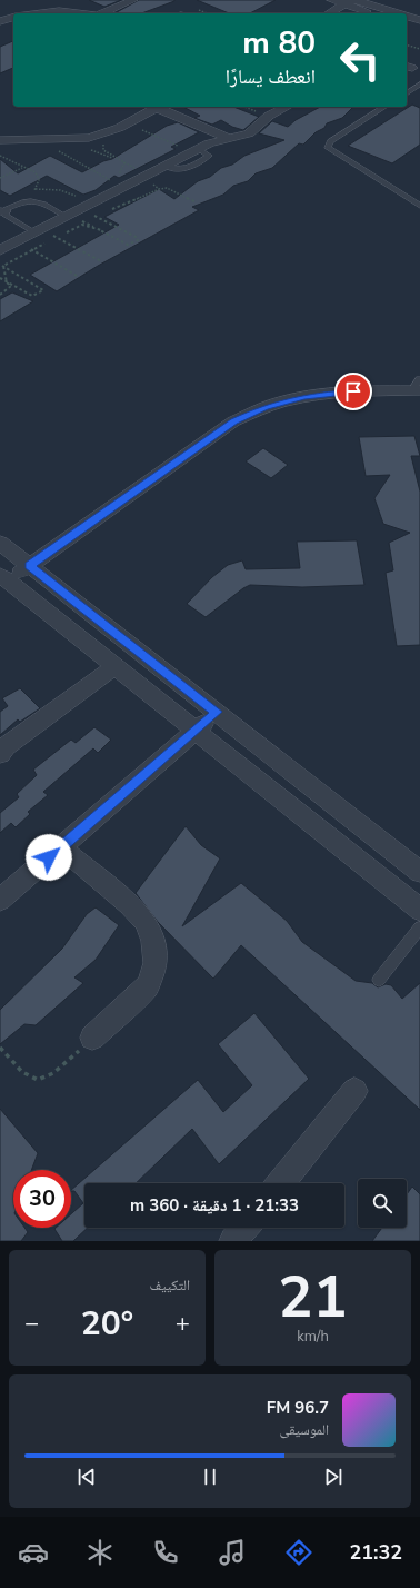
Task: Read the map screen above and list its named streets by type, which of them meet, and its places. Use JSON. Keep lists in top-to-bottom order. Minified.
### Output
{"page":{"turn":["80 m","انعطف يسارًا"],"limit":"30","trip":"21:33 · 1 دقيقة · 360 m","tile":[["21","km/h"],"التكييف"],"heat":["−","20°","+"],"song":["96.7 FM","الموسيقى"],"tabs":"21:32"}}
